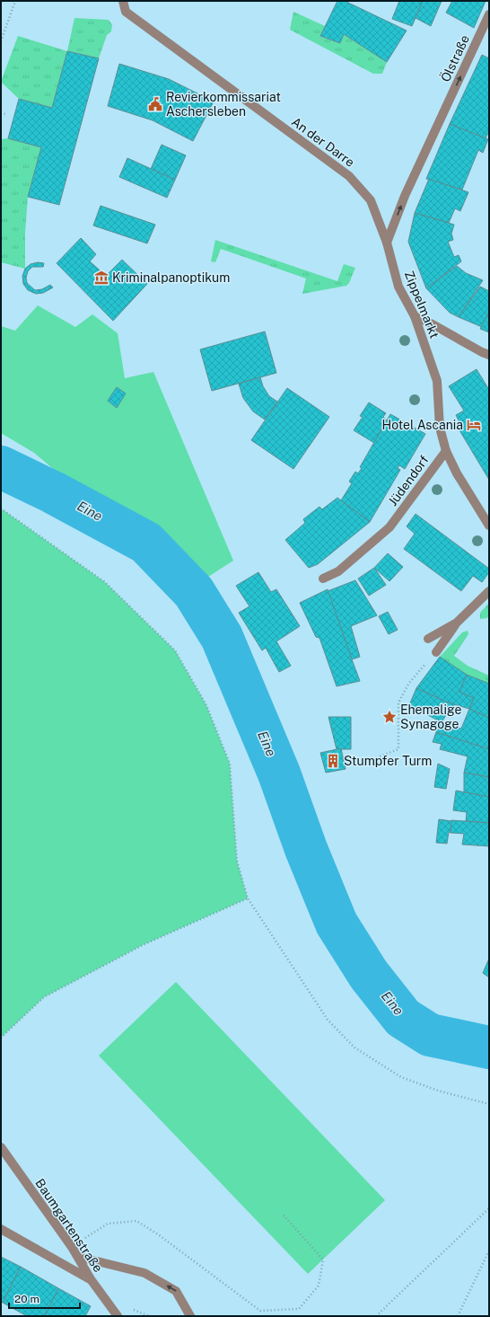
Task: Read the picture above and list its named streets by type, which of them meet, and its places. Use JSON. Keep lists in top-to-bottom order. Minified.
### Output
{"streets":{"street":["Ölstraße","An der Darre","Zippelmarkt","Jüdendorf","Baumgartenstraße"]},"crossings":[["Ölstraße","An der Darre"],["Ölstraße","Zippelmarkt"],["An der Darre","Zippelmarkt"],["Zippelmarkt","Jüdendorf"]],"one_way":["Ölstraße"],"water":["Eine"],"places":{"public building":["Revierkommissariat Aschersleben"],"museum":["Kriminalpanoptikum"],"hotel":["Hotel Ascania"],"place":["Ehemalige Synagoge"],"building":["Stumpfer Turm"]},"scale_bar":"20 m"}
